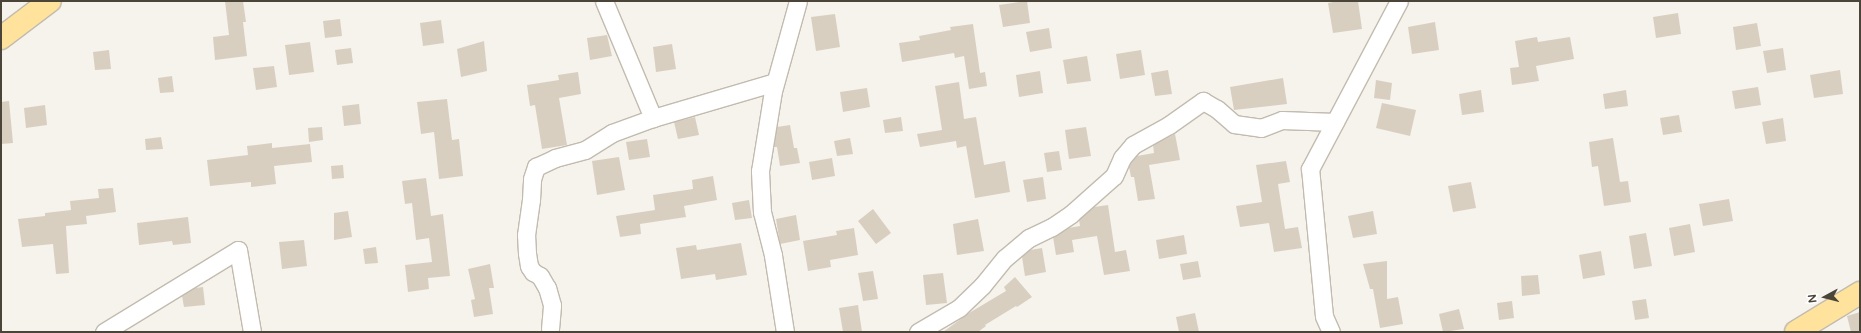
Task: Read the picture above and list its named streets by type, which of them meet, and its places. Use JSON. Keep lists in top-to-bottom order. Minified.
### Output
{"north":"left"}
